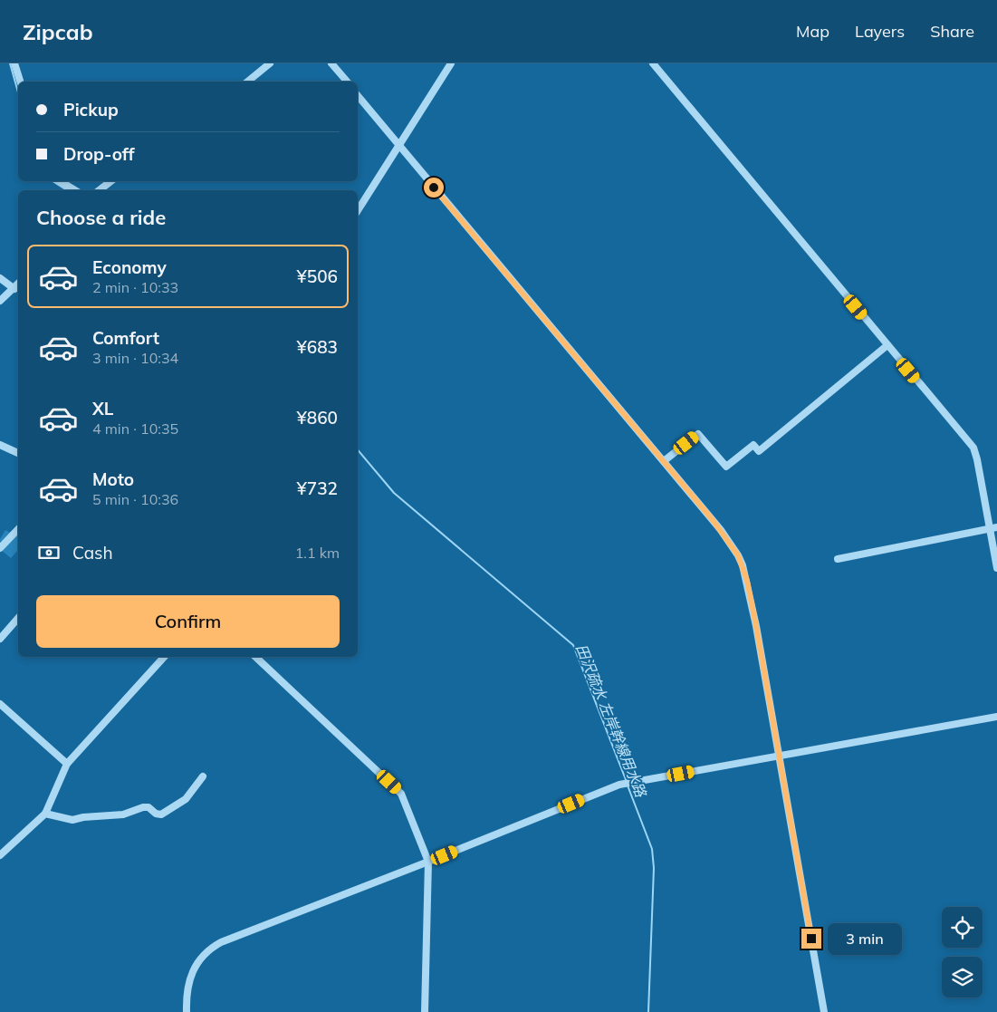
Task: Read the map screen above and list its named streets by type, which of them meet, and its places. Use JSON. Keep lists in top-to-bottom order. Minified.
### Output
{"water":["田沢疏水 左岸幹線用水路"],"page":{"header":"Zipcab","nav":["Map","Layers","Share"],"banner":["Pickup","Drop-off"],"heading":"Choose a ride","list":[{"name":"Economy","note":"2 min · 10:33","value":"¥506"},{"name":"Comfort","note":"3 min · 10:34","value":"¥683"},{"name":"XL","note":"4 min · 10:35","value":"¥860"},{"name":"Moto","note":"5 min · 10:36","value":"¥732"}],"pay":["Cash","1.1 km"],"buttons":"Confirm","bubble":"3 min"}}
